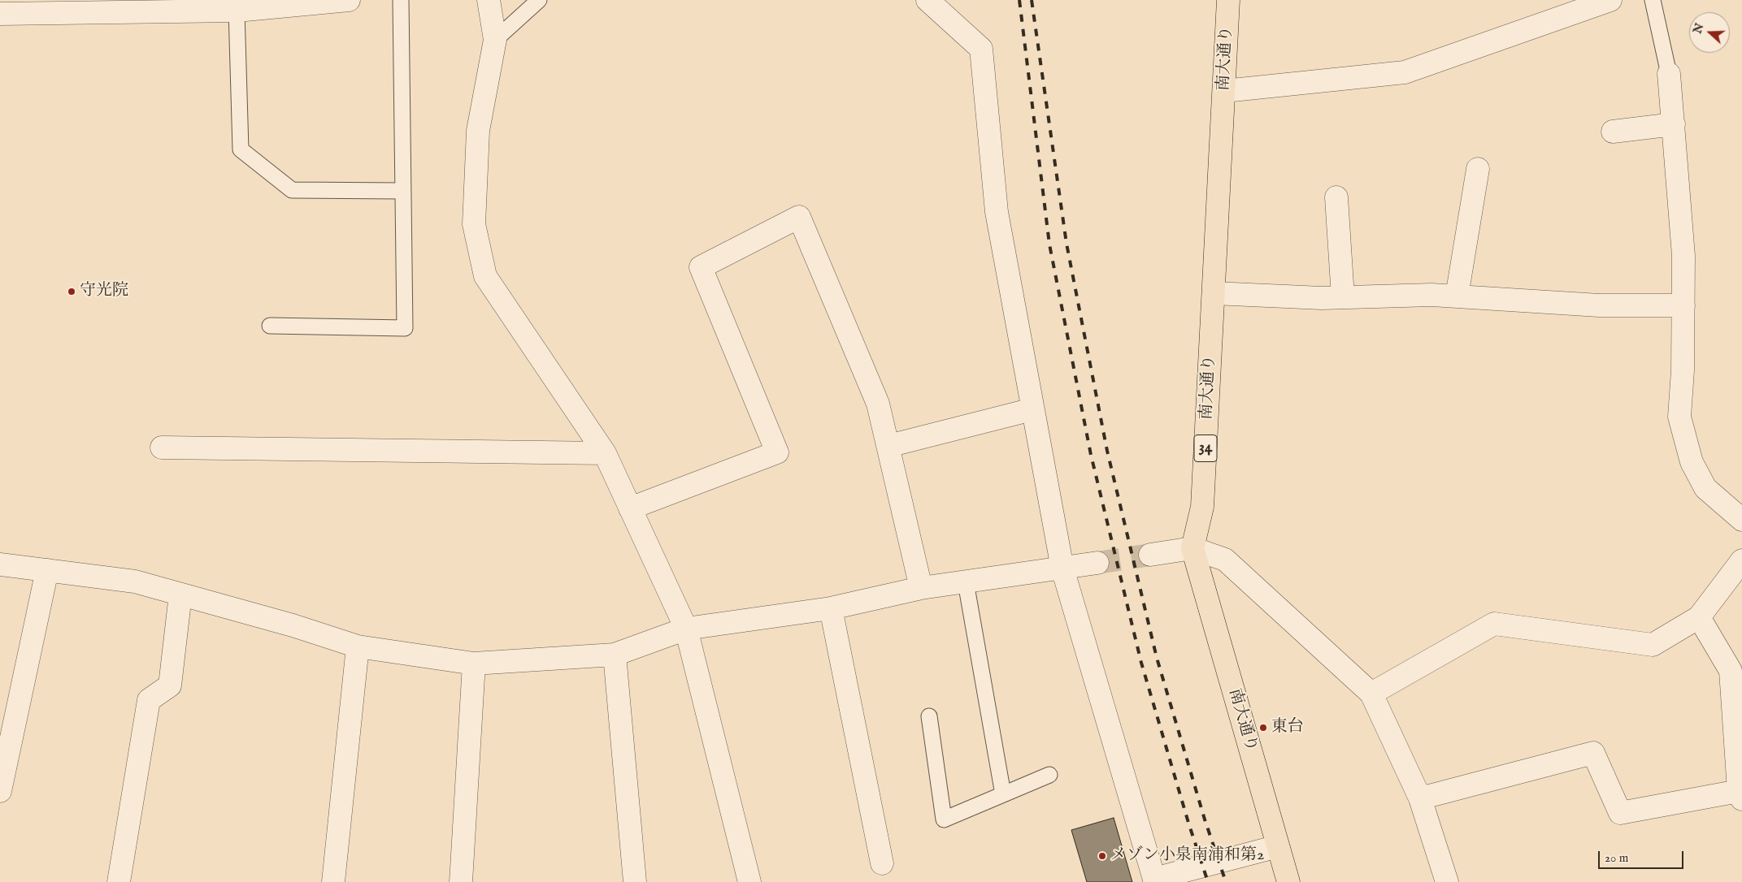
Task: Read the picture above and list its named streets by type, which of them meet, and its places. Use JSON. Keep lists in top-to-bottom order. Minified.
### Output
{"streets":{"main road":["南大通り","34"]},"places":["守光院","東台","メゾン小泉南浦和第2"],"scale_bar":"20 m","north":"left"}
